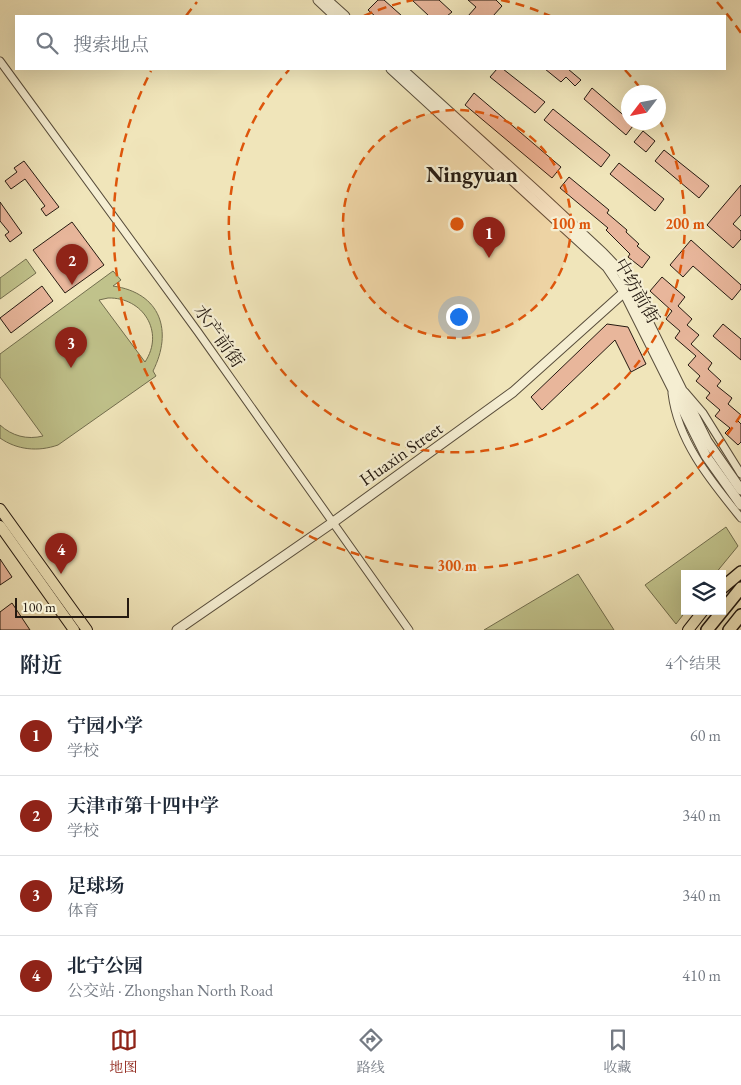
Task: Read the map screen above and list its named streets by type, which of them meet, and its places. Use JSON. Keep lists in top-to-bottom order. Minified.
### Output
{"streets":{"street":["中纺前街","水产前街","Huaxin Street"]},"crossings":[["中纺前街","Huaxin Street"],["水产前街","Huaxin Street"]],"districts":["Ningyuan"],"scale_bar":"100 m","north":"bottom left","page":{"search":"搜索地点","pins":["1","2","3","4"],"scale":"100 m","heading":["附近","4个结果"],"list":[{"mark":"1","name":"宁园小学","note":"学校","value":"60 m"},{"mark":"2","name":"天津市第十四中学","note":"学校","value":"340 m"},{"mark":"3","name":"足球场","note":"体育","value":"340 m"},{"mark":"4","name":"北宁公园","note":"公交站 · Zhongshan North Road","value":"410 m"}],"nav":["地图","路线","收藏"]},"rings":["100 m","200 m","300 m"]}
